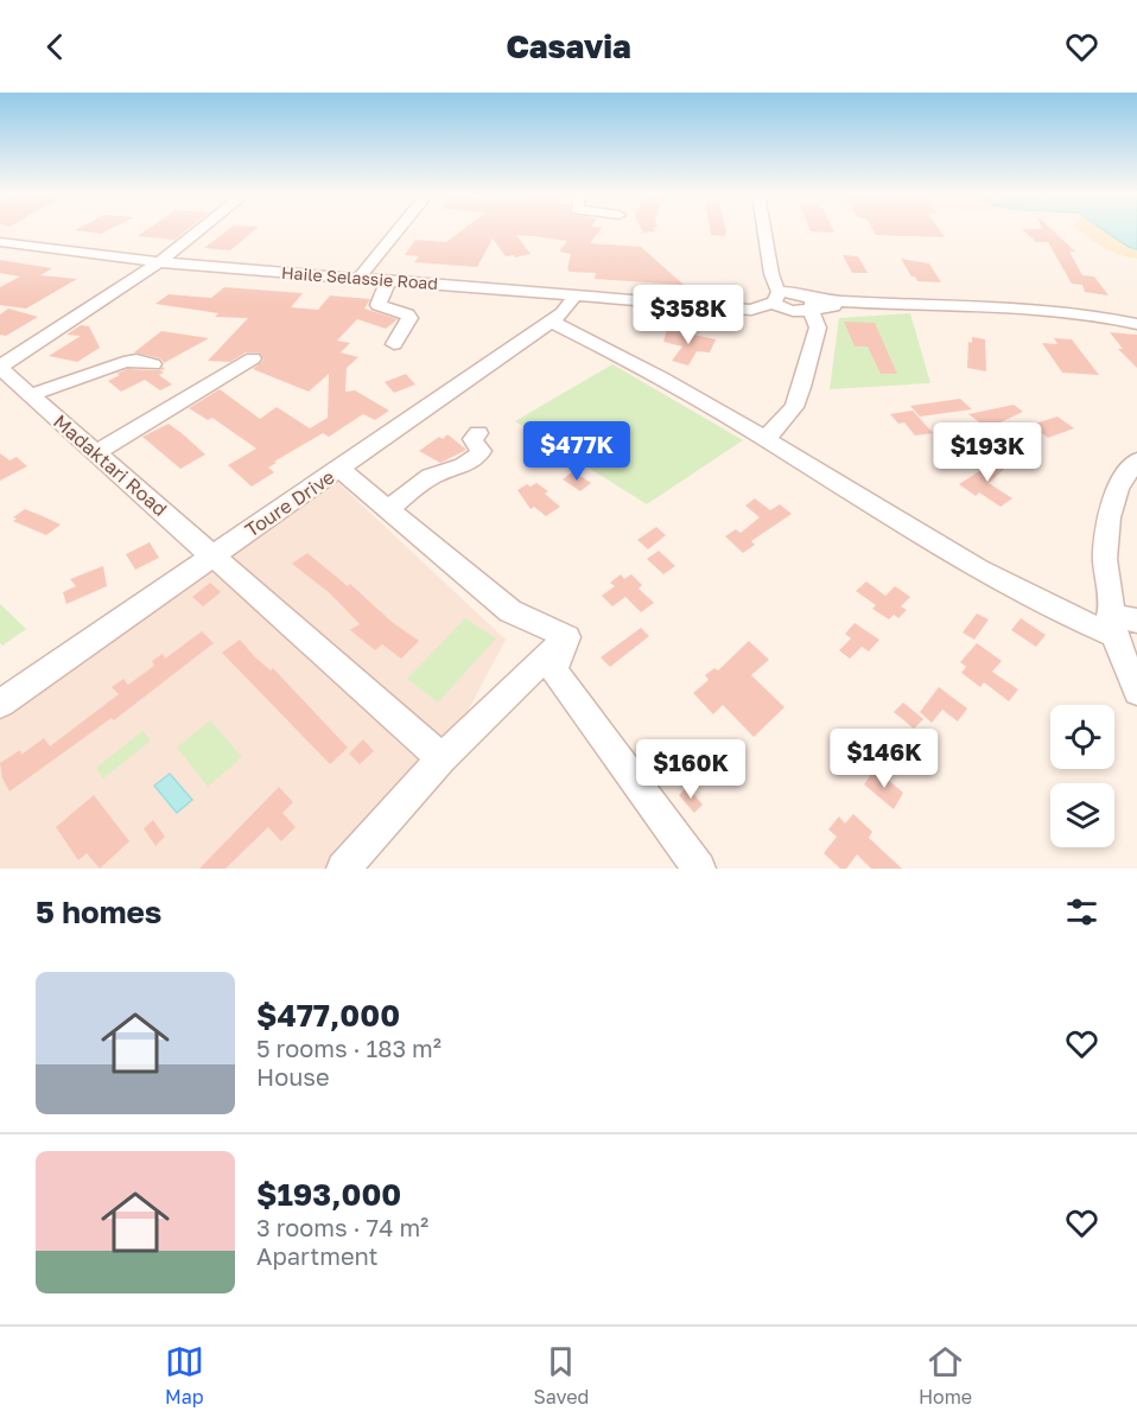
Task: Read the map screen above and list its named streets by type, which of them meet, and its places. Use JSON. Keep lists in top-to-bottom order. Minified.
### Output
{"streets":{"street":["Haile Selassie Road","Madaktari Road","Toure Drive"]},"crossings":[["Haile Selassie Road","Toure Drive"],["Madaktari Road","Toure Drive"]],"page":{"header":"Casavia","price":["$358K","$477K","$193K","$146K","$160K"],"heading":"5 homes","list":[{"name":"$477,000","note":"5 rooms · 183 m² · House"},{"name":"$193,000","note":"3 rooms · 74 m² · Apartment"}],"tabs":["Map","Saved","Home"]}}
